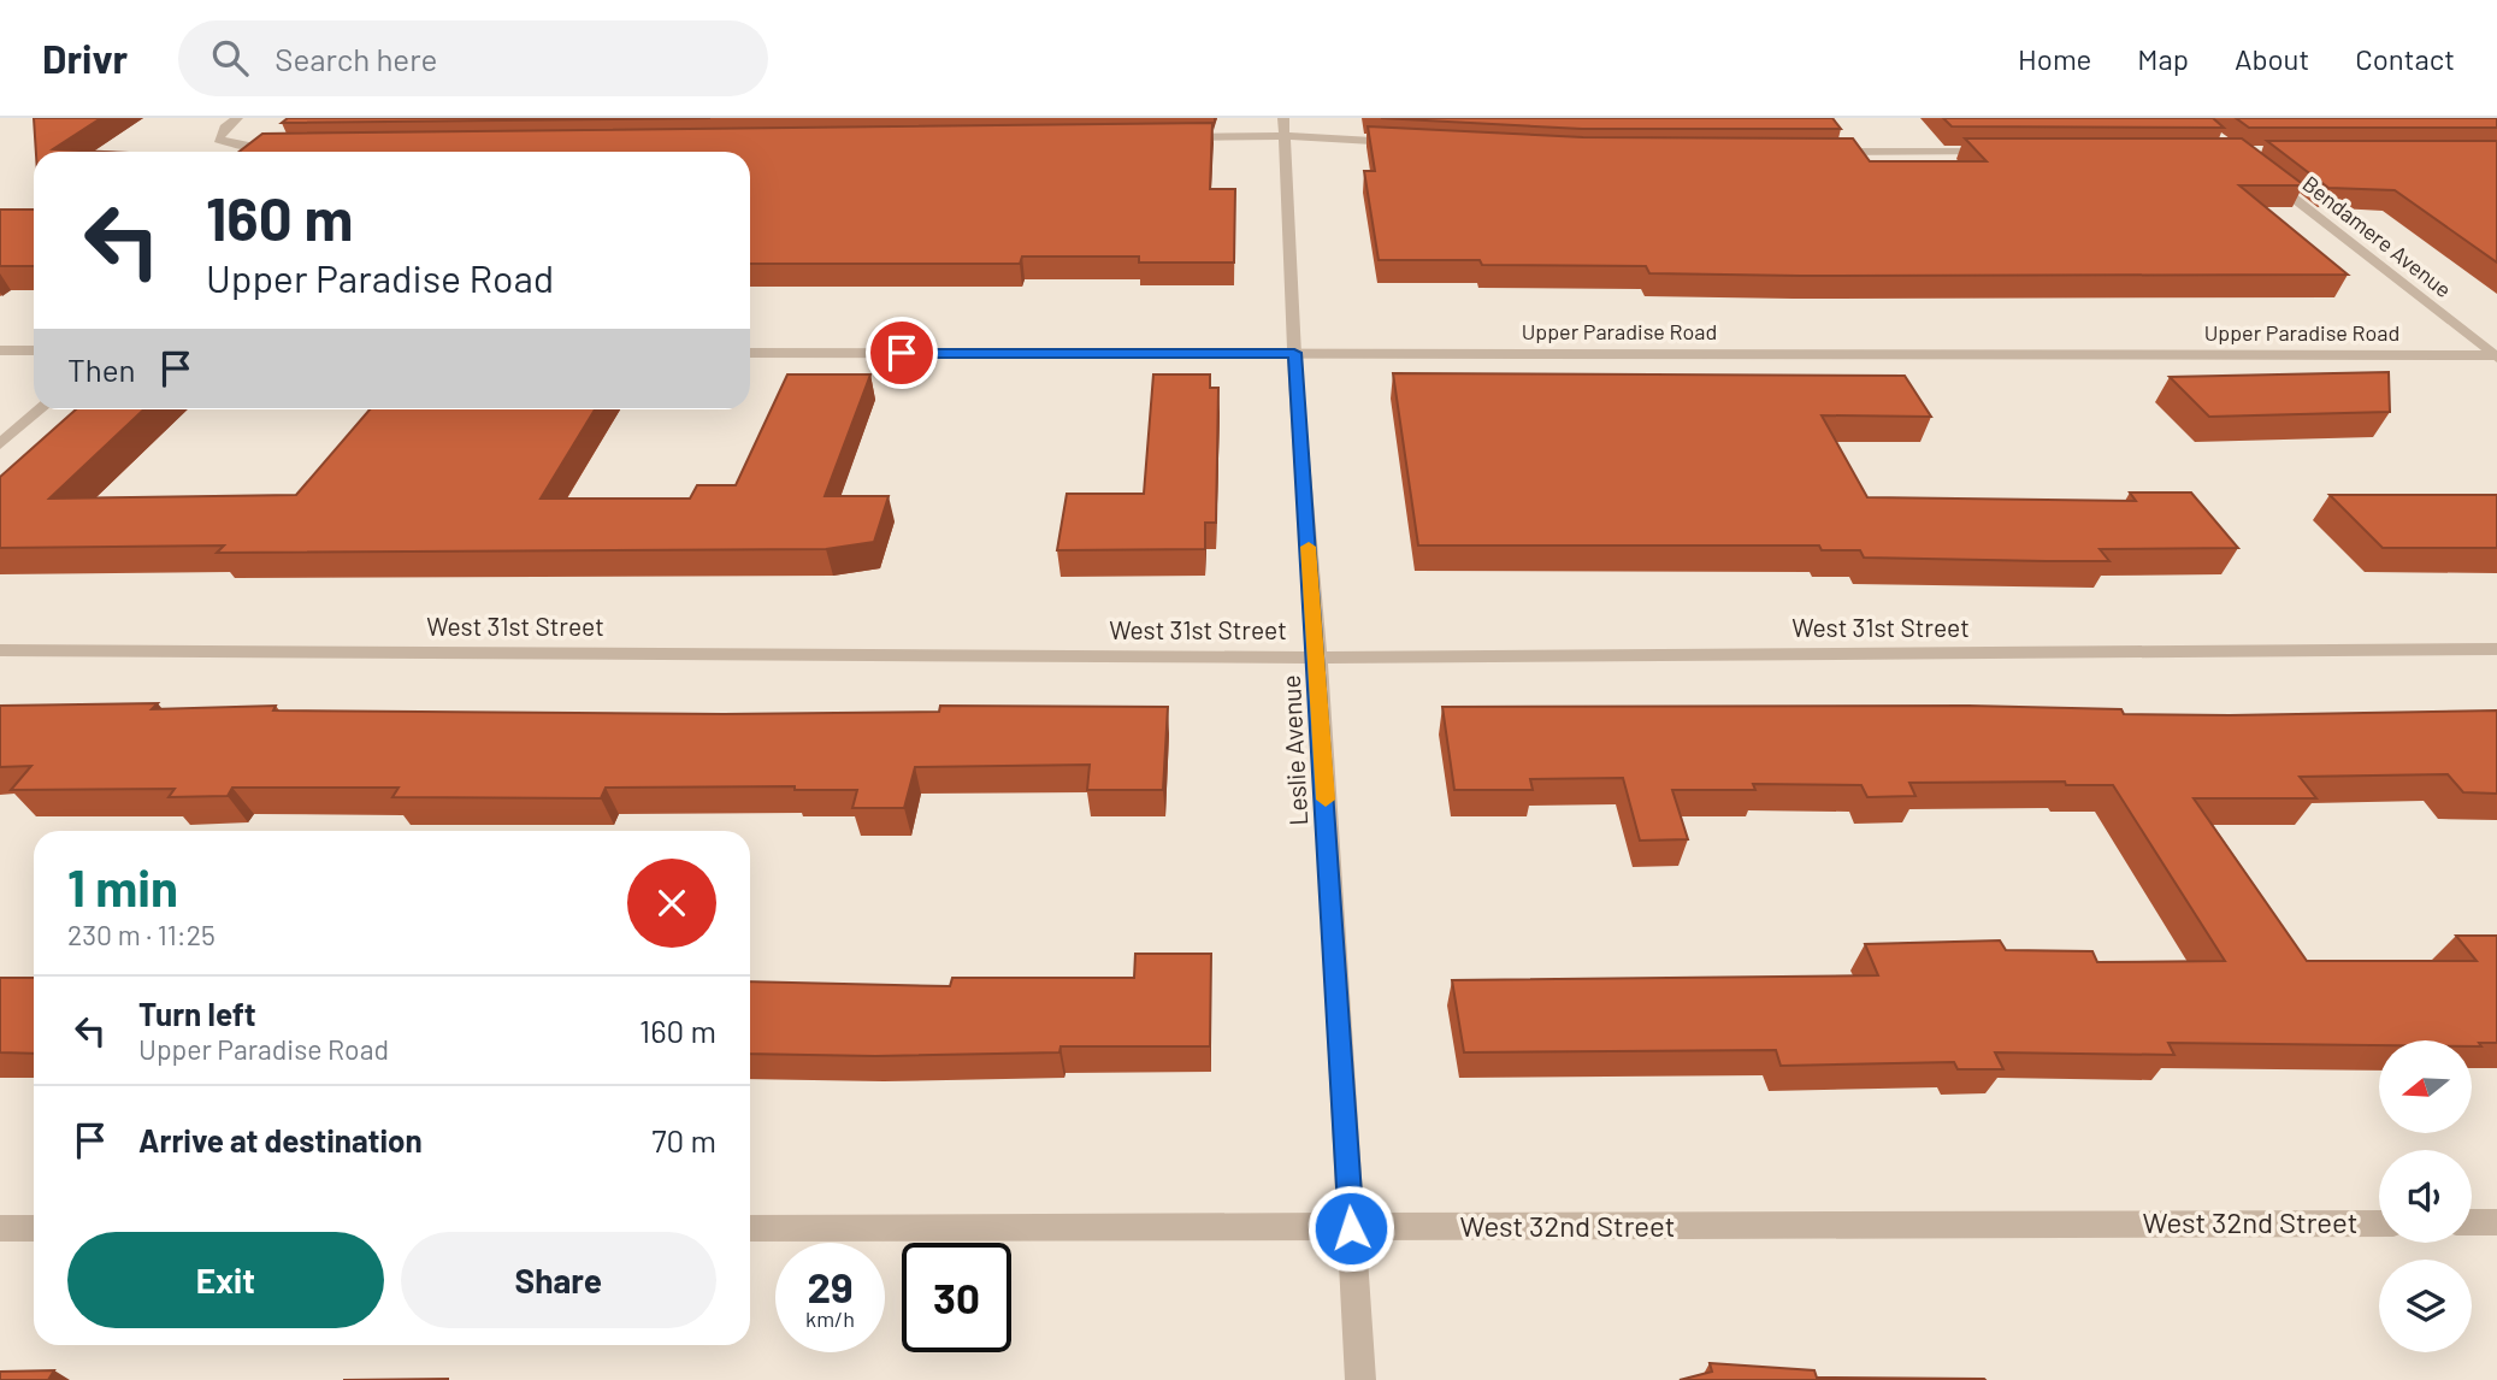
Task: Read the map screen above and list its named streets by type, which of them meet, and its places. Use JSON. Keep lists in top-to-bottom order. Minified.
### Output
{"streets":{"street":["Bendamere Avenue","Upper Paradise Road","West 31st Street","Leslie Avenue","West 32nd Street"]},"crossings":[["Bendamere Avenue","Upper Paradise Road"],["Upper Paradise Road","Leslie Avenue"],["West 31st Street","Leslie Avenue"],["Leslie Avenue","West 32nd Street"]],"north":"left","page":{"header":"Drivr","search":"Search here","nav":["Home","Map","About","Contact"],"turn":["160 m","Upper Paradise Road"],"then":"Then","heading":["1 min","230 m · 11:25"],"list":[{"name":"Turn left","note":"Upper Paradise Road","value":"160 m"},{"name":"Arrive at destination","value":"70 m"}],"buttons":["Exit","Share"],"speed":"29 km/h","limit":"30"}}
